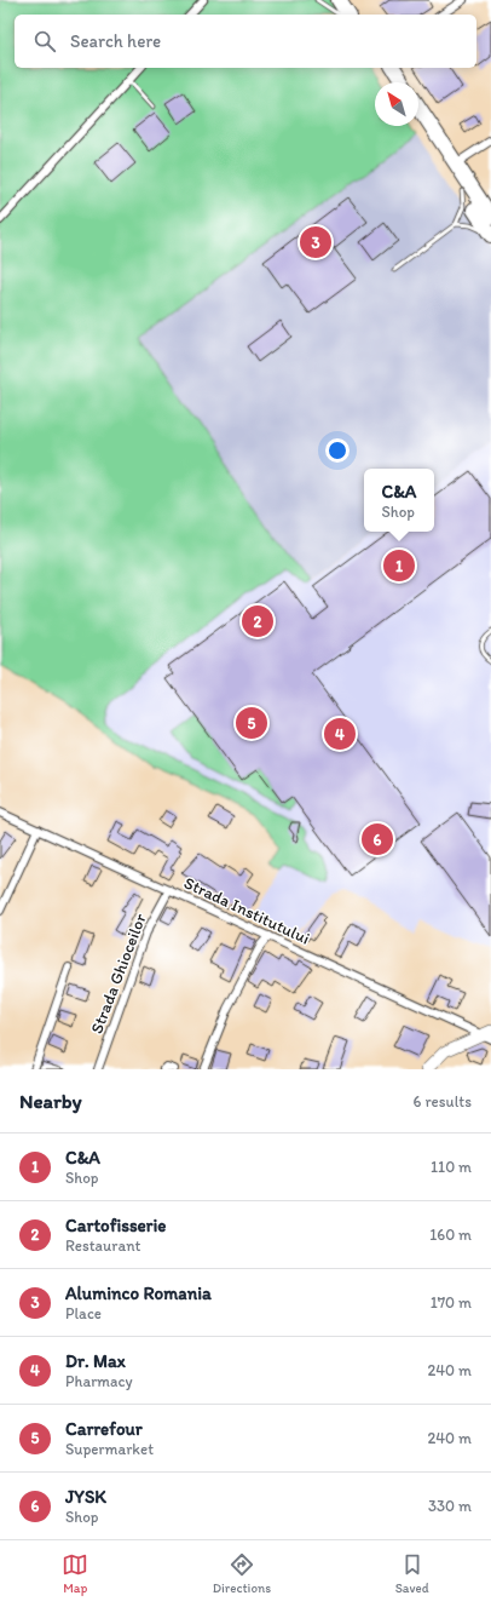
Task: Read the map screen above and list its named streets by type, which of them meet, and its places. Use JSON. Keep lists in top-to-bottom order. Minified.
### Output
{"streets":{"street":["Strada Institutului","Strada Ghioceilor"]},"crossings":[["Strada Institutului","Strada Ghioceilor"]],"north":"top left","page":{"search":"Search here","pins":["3","1","2","5","4","6"],"popup":["C&A","Shop"],"heading":["Nearby","6 results"],"list":[{"mark":"1","name":"C&A","note":"Shop","value":"110 m"},{"mark":"2","name":"Cartofisserie","note":"Restaurant","value":"160 m"},{"mark":"3","name":"Aluminco Romania","note":"Place","value":"170 m"},{"mark":"4","name":"Dr. Max","note":"Pharmacy","value":"240 m"},{"mark":"5","name":"Carrefour","note":"Supermarket","value":"240 m"},{"mark":"6","name":"JYSK","note":"Shop","value":"330 m"}],"nav":["Map","Directions","Saved"]}}
